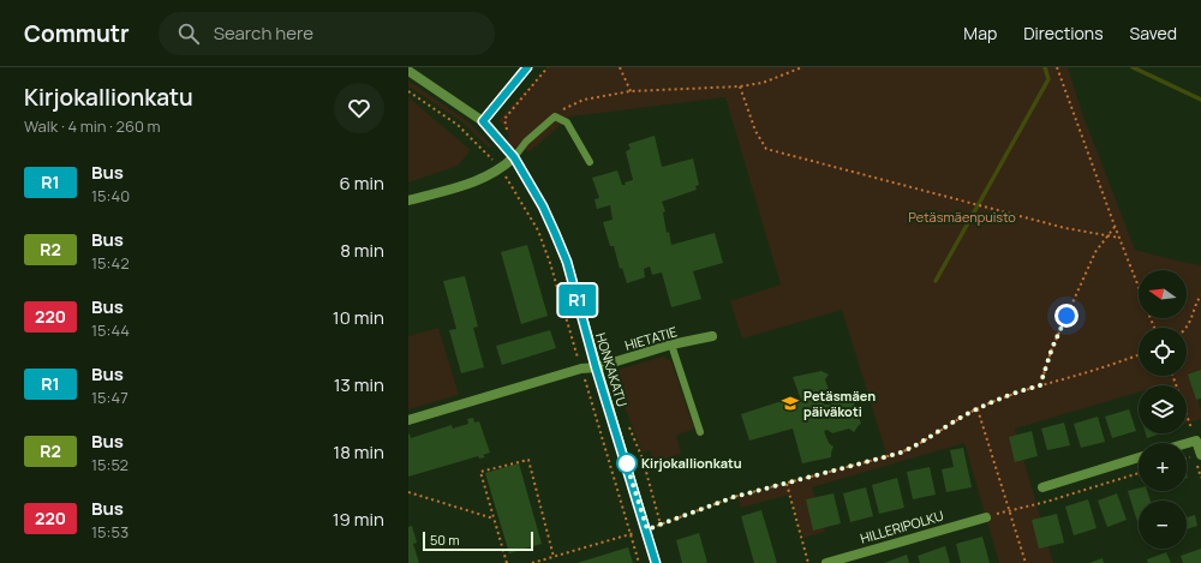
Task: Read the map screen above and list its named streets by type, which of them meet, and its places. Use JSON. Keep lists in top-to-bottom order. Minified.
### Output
{"streets":{"street":["HIETATIE","HONKAKATU","HILLERIPOLKU"]},"crossings":[["HIETATIE","HONKAKATU"]],"parks":["Petäsmäenpuisto"],"places":{"school or university":["Petäsmäen päiväkoti"],"other":["Kirjokallionkatu"]},"lines":["bus line R1"],"scale_bar":"50 m","north":"left","page":{"header":"Commutr","search":"Search here","nav":["Map","Directions","Saved"],"heading":["Kirjokallionkatu","Walk · 4 min · 260 m"],"on_map":"R1","list":[{"mark":"R1","name":"Bus","note":"15:40","value":"6 min"},{"mark":"R2","name":"Bus","note":"15:42","value":"8 min"},{"mark":"220","name":"Bus","note":"15:44","value":"10 min"},{"mark":"R1","name":"Bus","note":"15:47","value":"13 min"},{"mark":"R2","name":"Bus","note":"15:52","value":"18 min"},{"mark":"220","name":"Bus","note":"15:53","value":"19 min"}],"map_buttons":["+","−"],"scale":"50 m"}}
